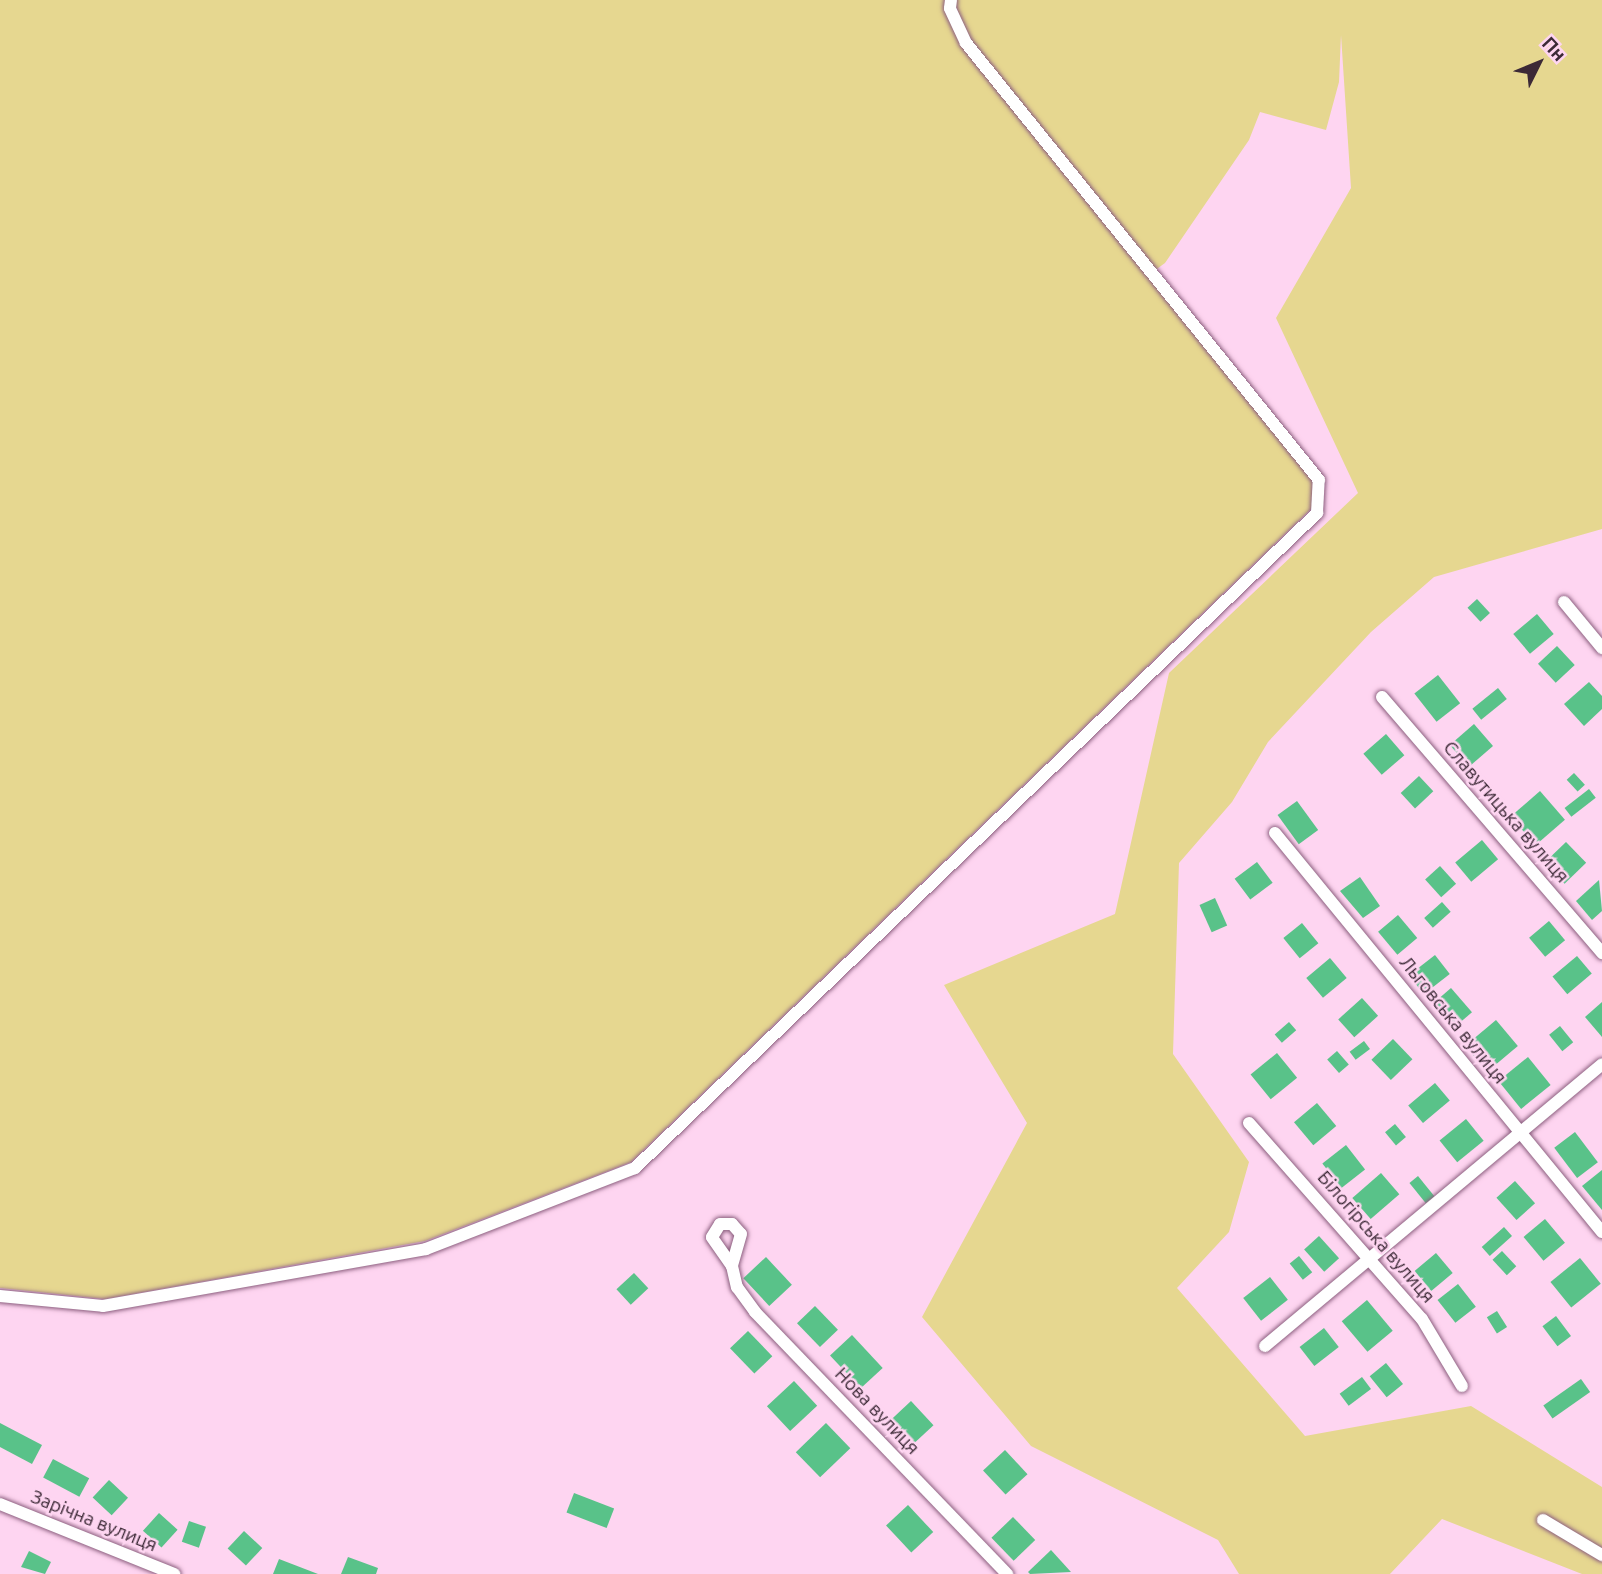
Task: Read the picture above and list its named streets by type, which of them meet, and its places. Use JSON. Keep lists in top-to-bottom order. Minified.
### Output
{"streets":{"street":["Славутицька вулиця","Льговська вулиця","Білогірська вулиця","Нова вулиця","Зарічна вулиця"]},"north":"top right"}
